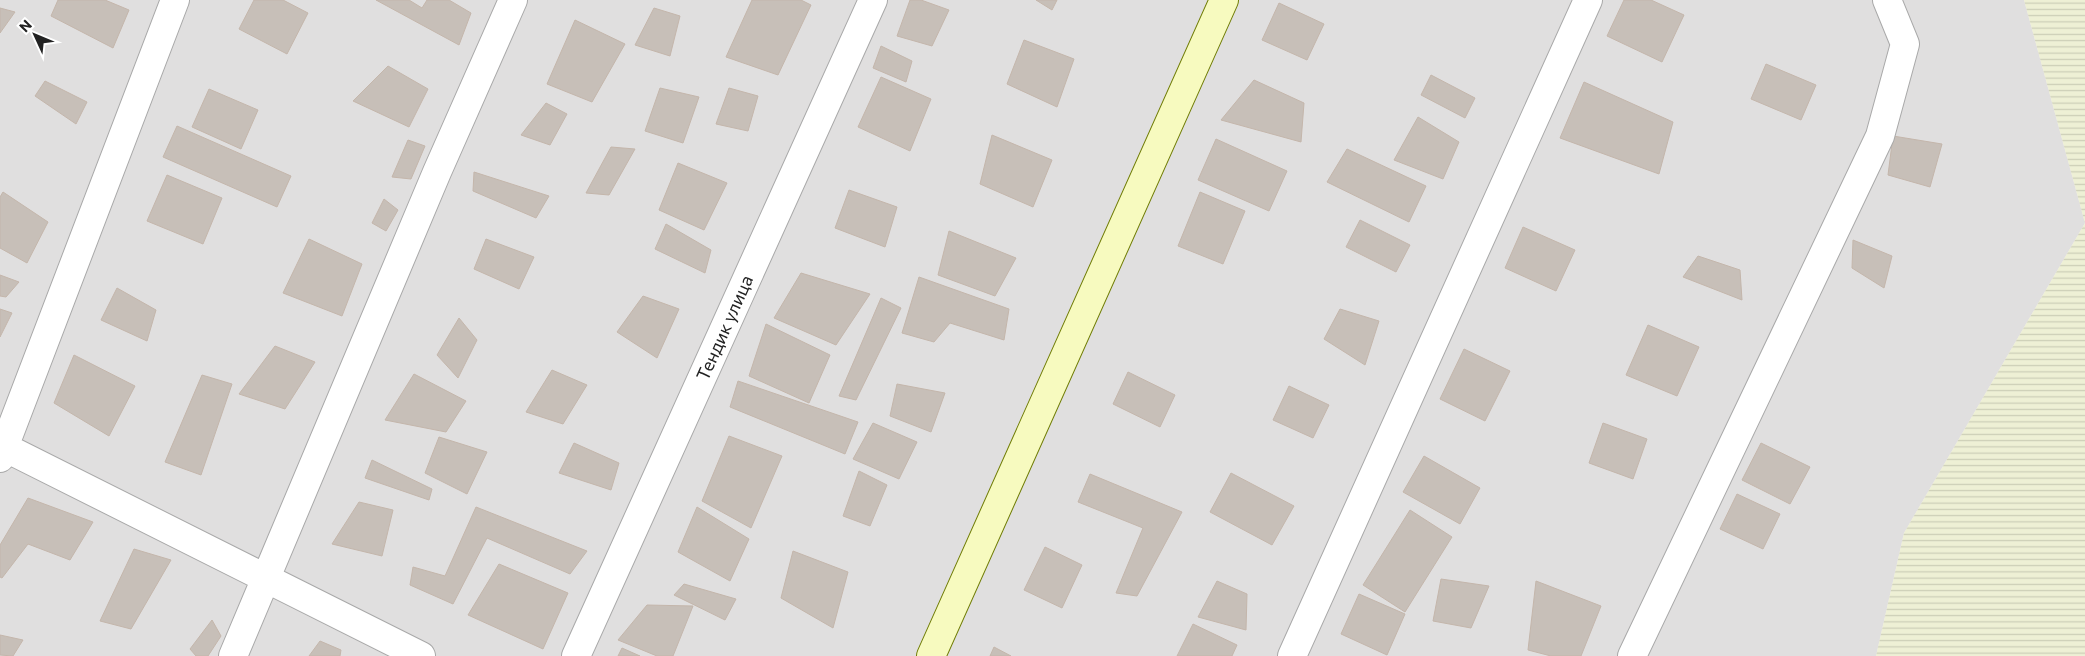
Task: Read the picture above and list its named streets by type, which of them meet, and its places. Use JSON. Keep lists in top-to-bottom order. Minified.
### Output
{"streets":{"street":["Тендик улица"]},"north":"top left"}
